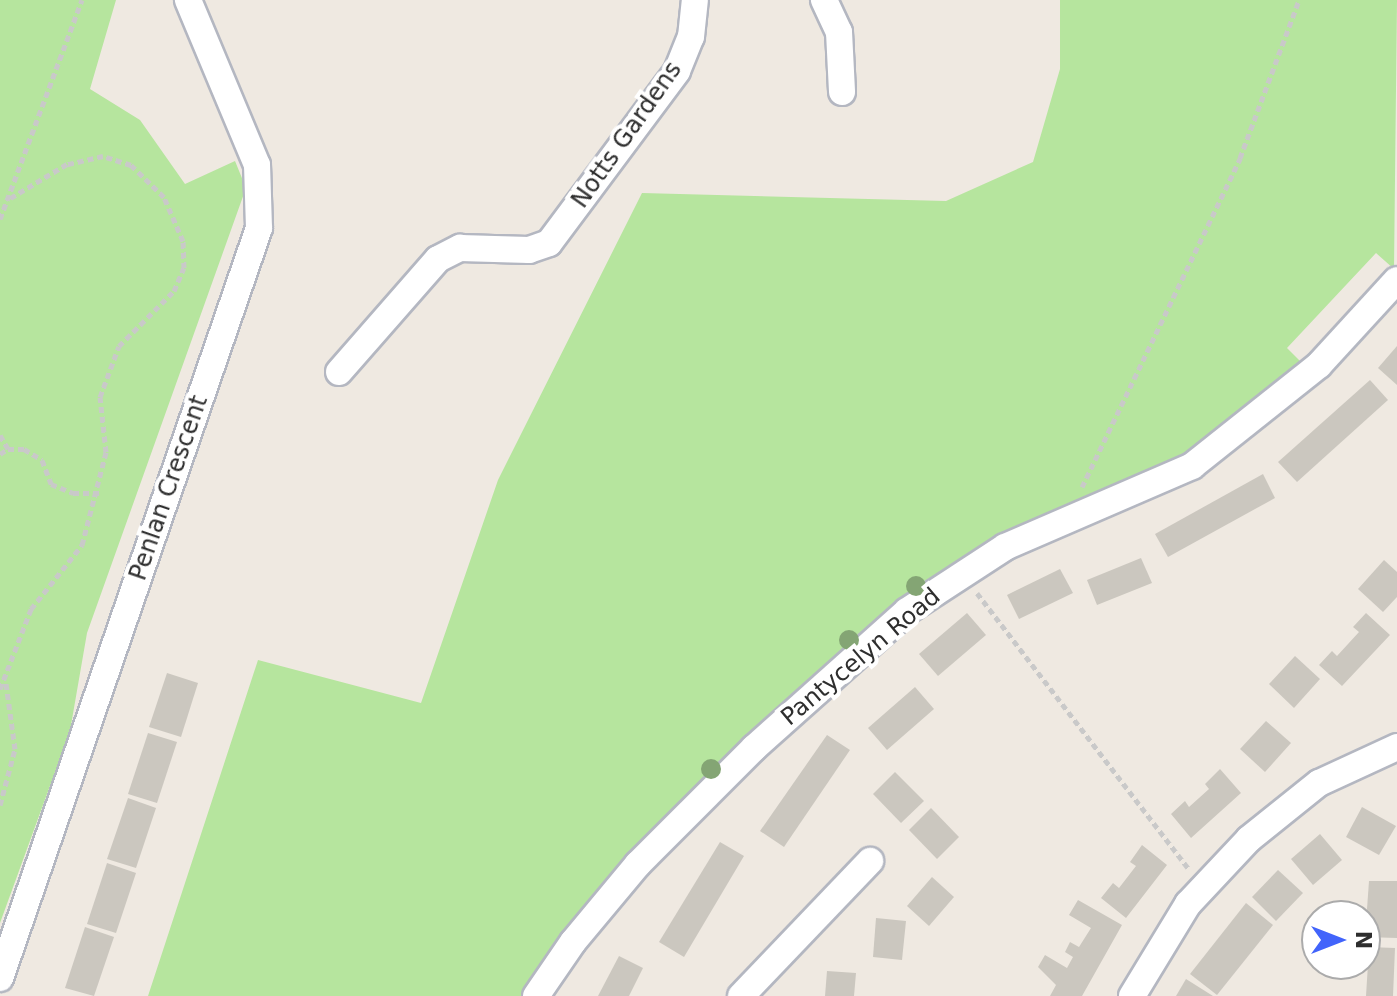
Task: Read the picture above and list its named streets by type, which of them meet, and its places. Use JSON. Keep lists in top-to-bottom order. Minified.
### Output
{"streets":{"street":["Notts Gardens","Penlan Crescent","Pantycelyn Road"]},"north":"right"}
